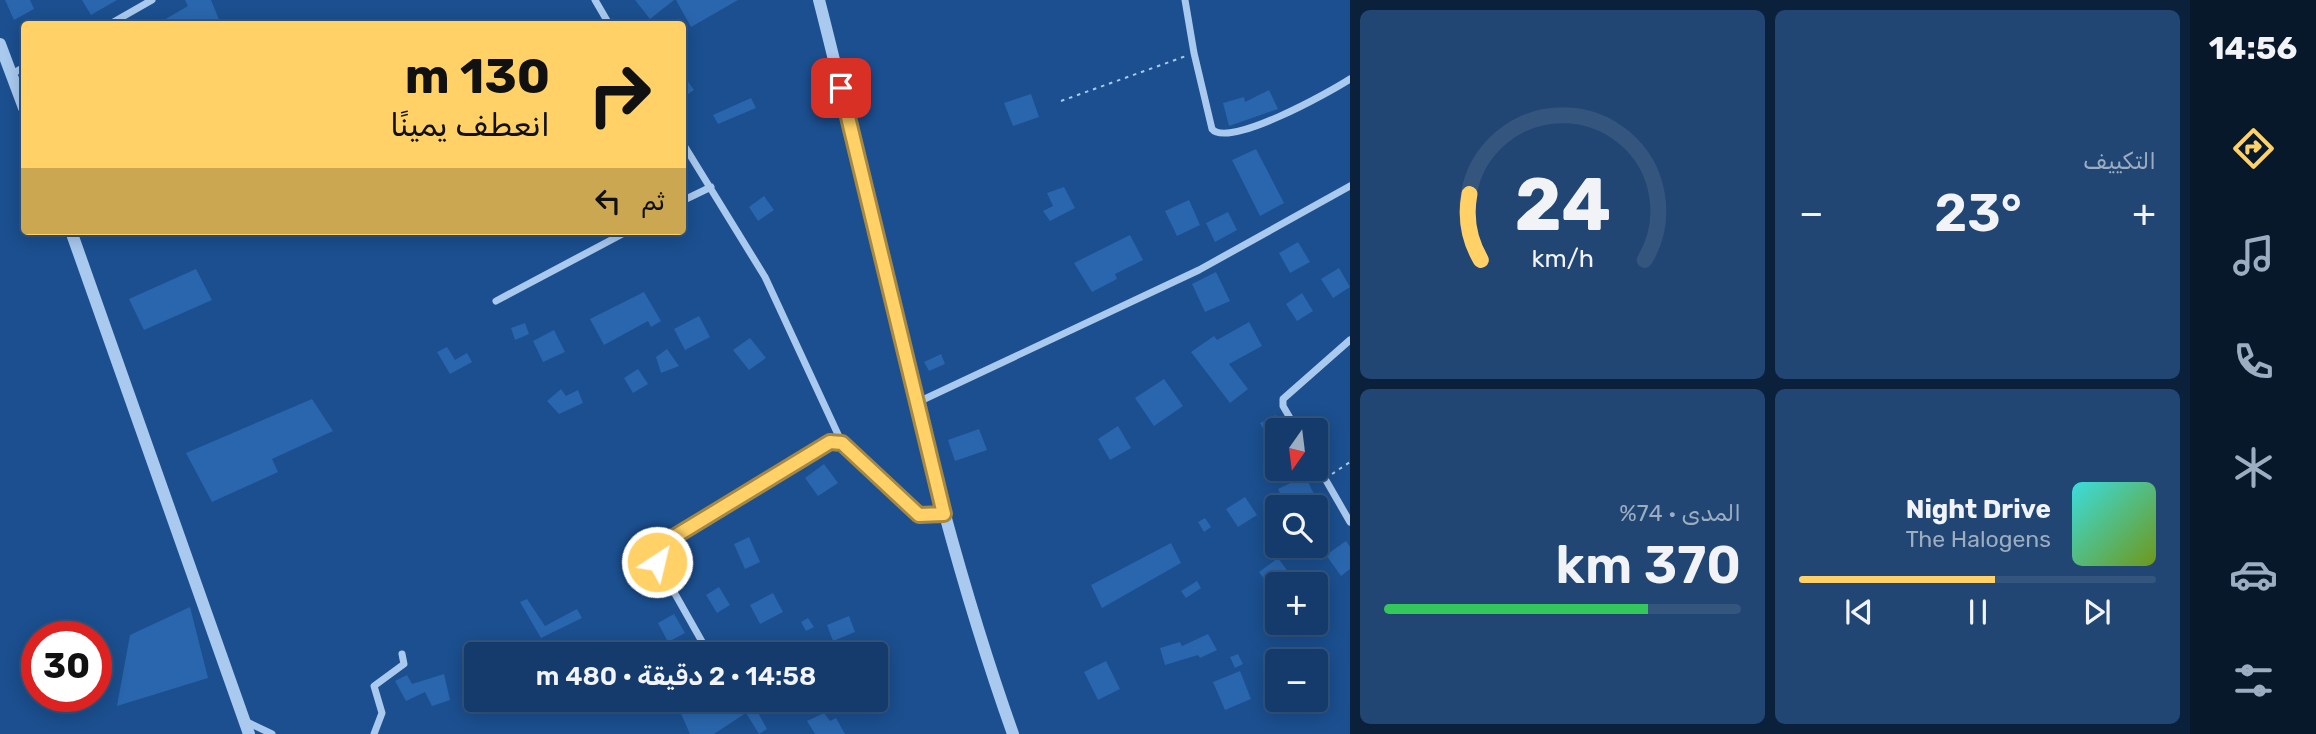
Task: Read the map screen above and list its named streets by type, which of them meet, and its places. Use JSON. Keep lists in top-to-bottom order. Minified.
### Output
{"north":"bottom","page":{"tabs":"14:56","tile":["التكييف",["المدى · 74%","370 km"]],"turn":["130 m","انعطف يمينًا"],"then":"ثم","heat":["−","23°","+"],"map_buttons":["+","−"],"song":["Night Drive","The Halogens"],"limit":"30","trip":"14:58 · 2 دقيقة · 480 m","gauge":["24","km/h"]}}
